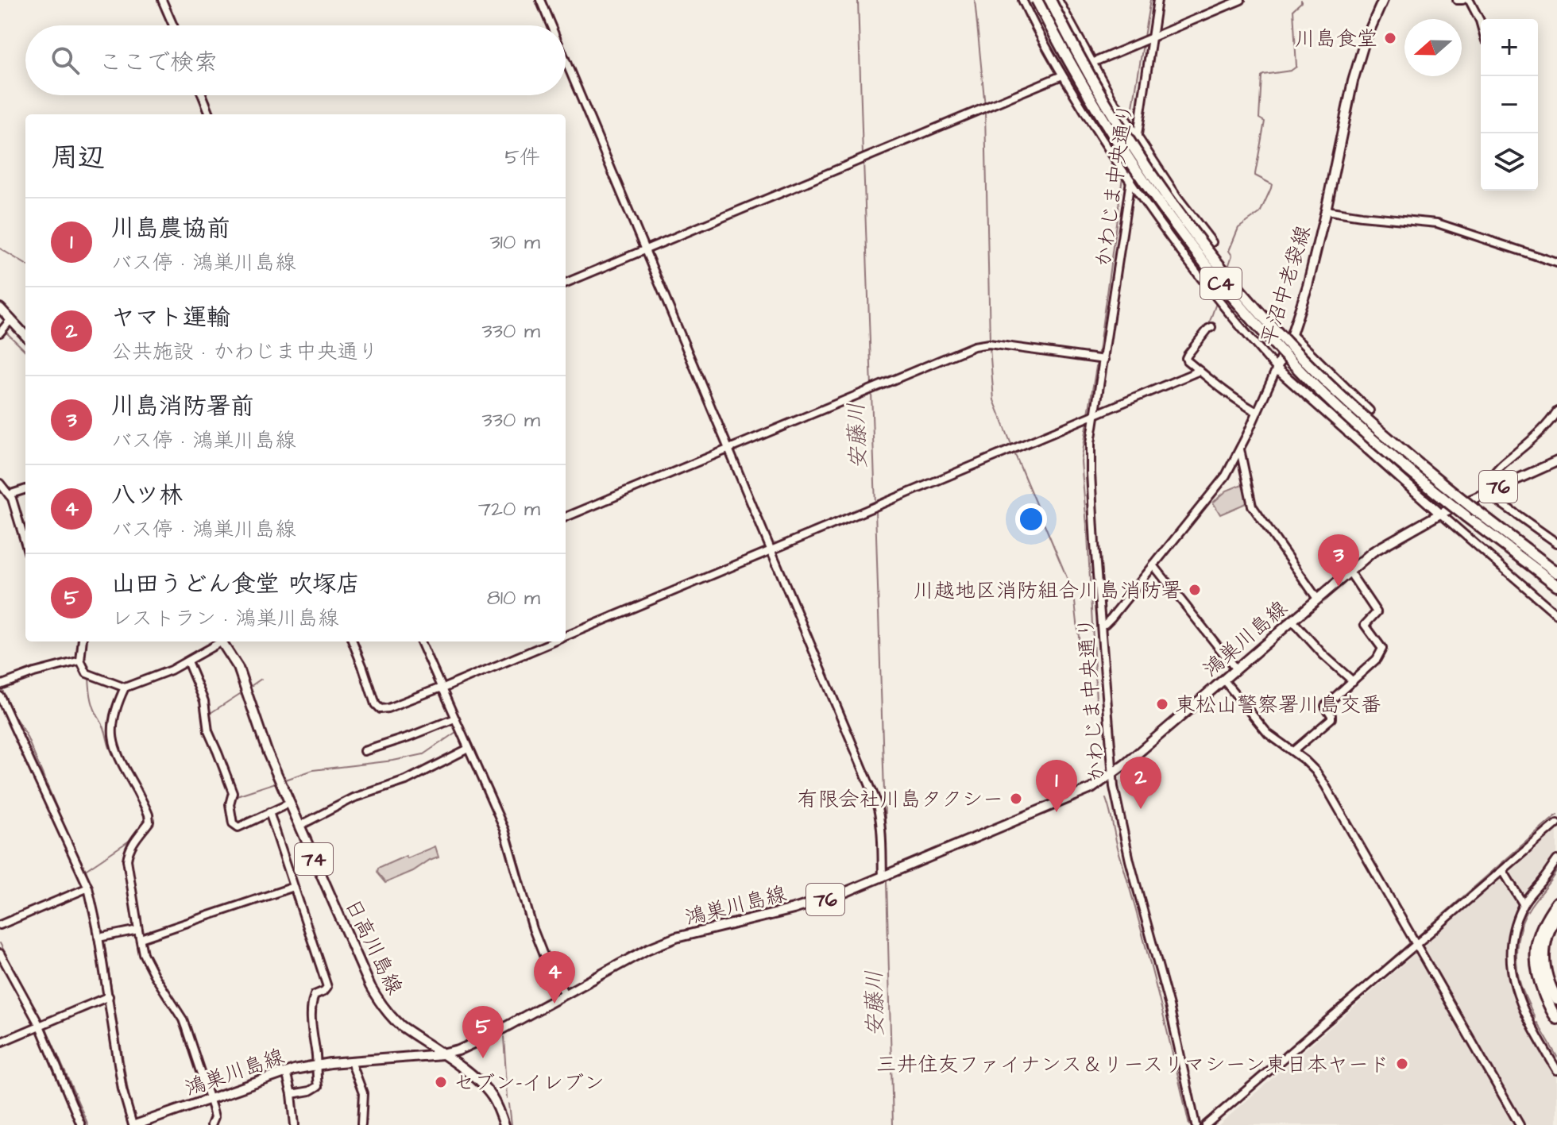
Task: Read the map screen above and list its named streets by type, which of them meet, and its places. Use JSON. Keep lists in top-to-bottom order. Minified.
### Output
{"streets":{"highway":["C4"],"main road":["平沼中老袋線","76","鴻巣川島線","74","日高川島線"],"street":["かわじま中央通り"]},"crossings":[["かわじま中央通り","鴻巣川島線"],["平沼中老袋線","鴻巣川島線"],["鴻巣川島線","日高川島線"]],"water":["安藤川"],"places":["川島食堂","川越地区消防組合川島消防署","東松山警察署川島交番","有限会社川島タクシー","三井住友ファイナンス＆リースリマシーン東日本ヤード","セブン-イレブン"],"north":"left","page":{"map_buttons":["+","−"],"search":"ここで検索","heading":["周辺","5件"],"list":[{"mark":"1","name":"川島農協前","note":"バス停 · 鴻巣川島線","value":"310 m"},{"mark":"2","name":"ヤマト運輸","note":"公共施設 · かわじま中央通り","value":"330 m"},{"mark":"3","name":"川島消防署前","note":"バス停 · 鴻巣川島線","value":"330 m"},{"mark":"4","name":"八ツ林","note":"バス停 · 鴻巣川島線","value":"720 m"},{"mark":"5","name":"山田うどん食堂 吹塚店","note":"レストラン · 鴻巣川島線","value":"810 m"}],"pins":["3","2","1","4","5"]}}
